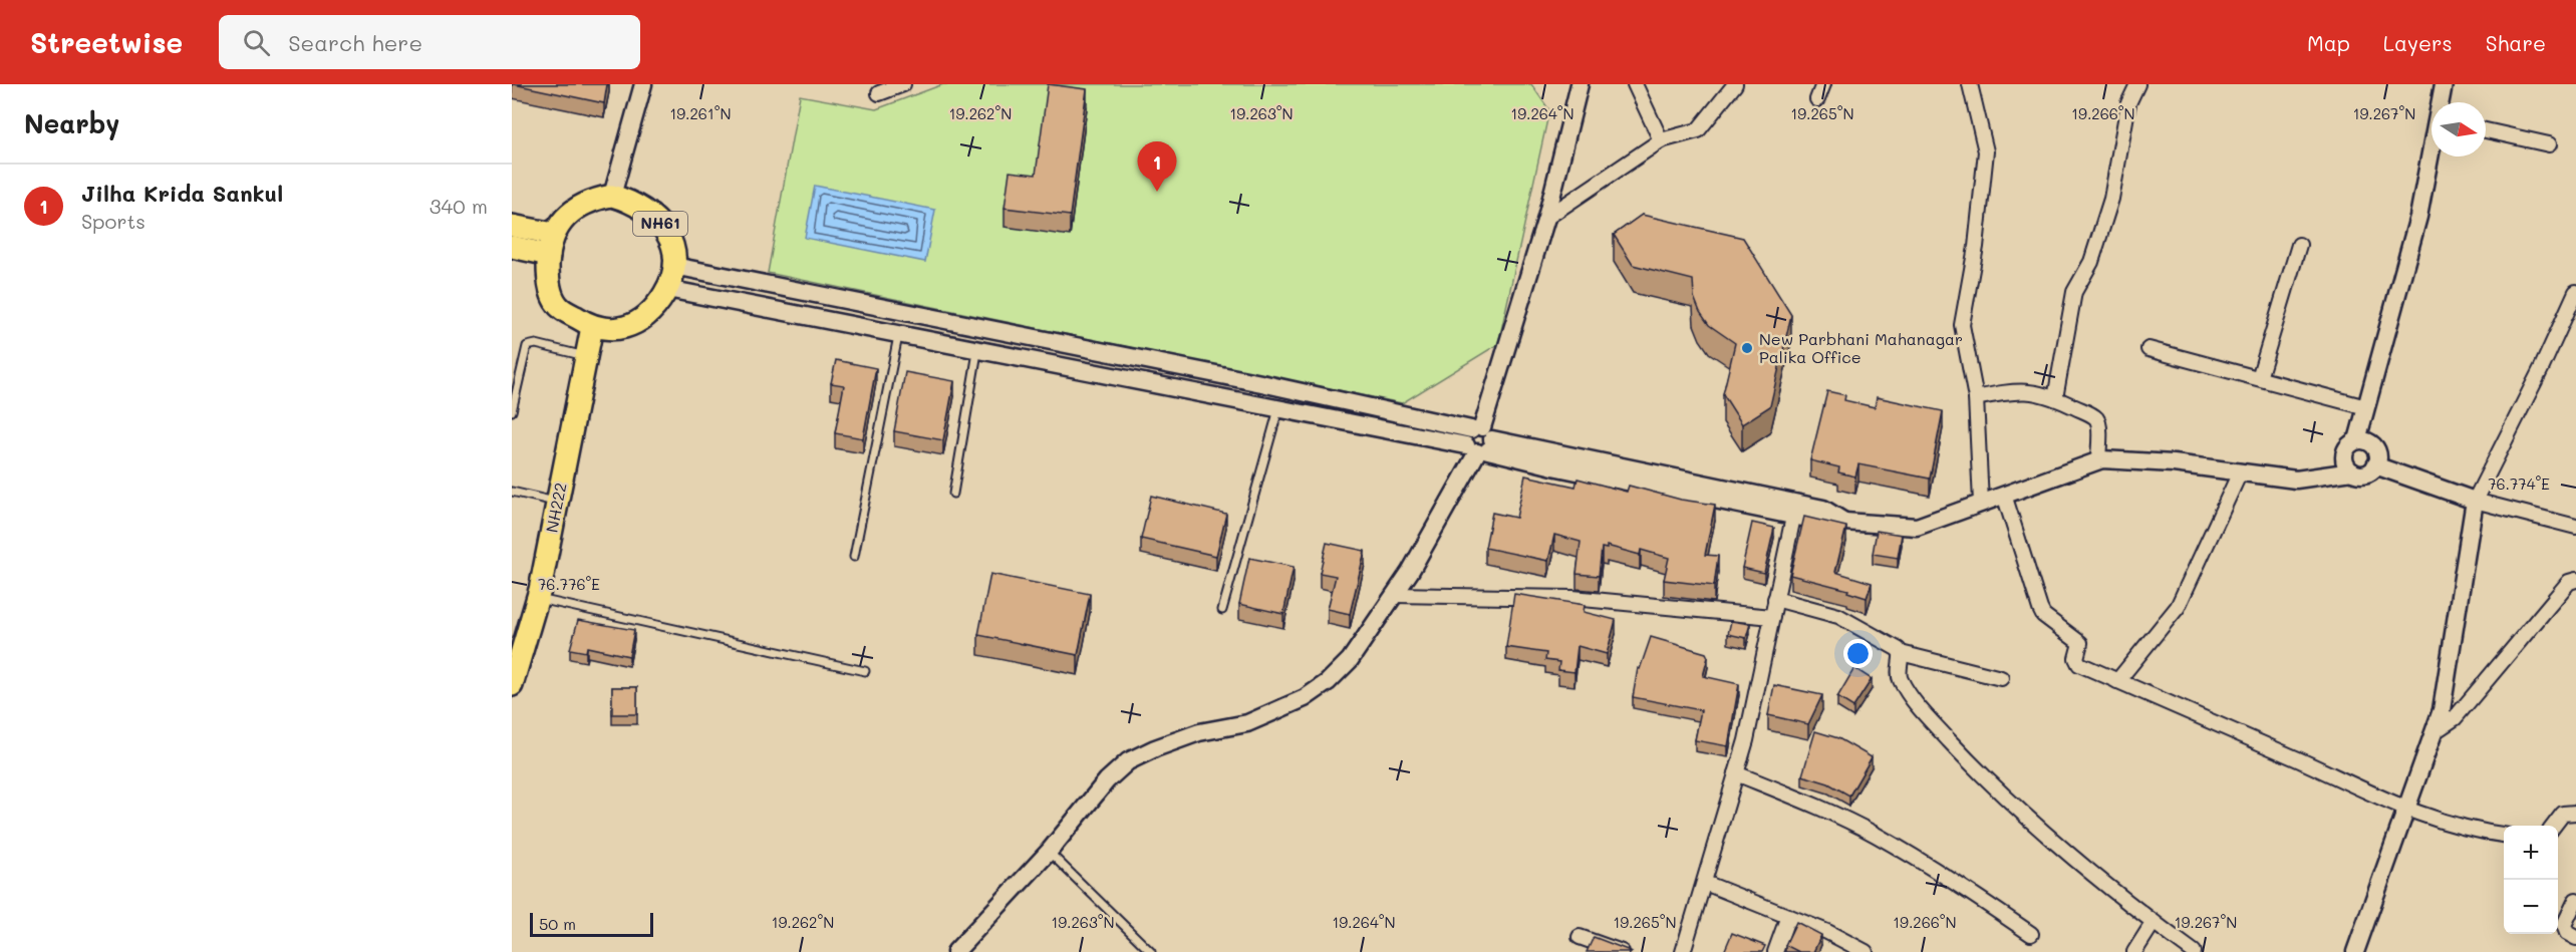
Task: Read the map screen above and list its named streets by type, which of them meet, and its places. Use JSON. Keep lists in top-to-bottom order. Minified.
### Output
{"streets":{"highway":["NH61","NH222"]},"crossings":[["NH61","NH222"]],"places":["New Parbhani Mahanagar Palika Office"],"scale_bar":"50 m","north":"right","page":{"header":"Streetwise","search":"Search here","nav":["Map","Layers","Share"],"heading":"Nearby","pins":"1","list":[{"mark":"1","name":"Jilha Krida Sankul","note":"Sports","value":"340 m"}],"map_buttons":["+","−"],"scale":"50 m"},"coordinates":["19.261°N","19.262°N","19.263°N","19.264°N","19.265°N","19.266°N","19.267°N","76.774°E","76.776°E"]}
